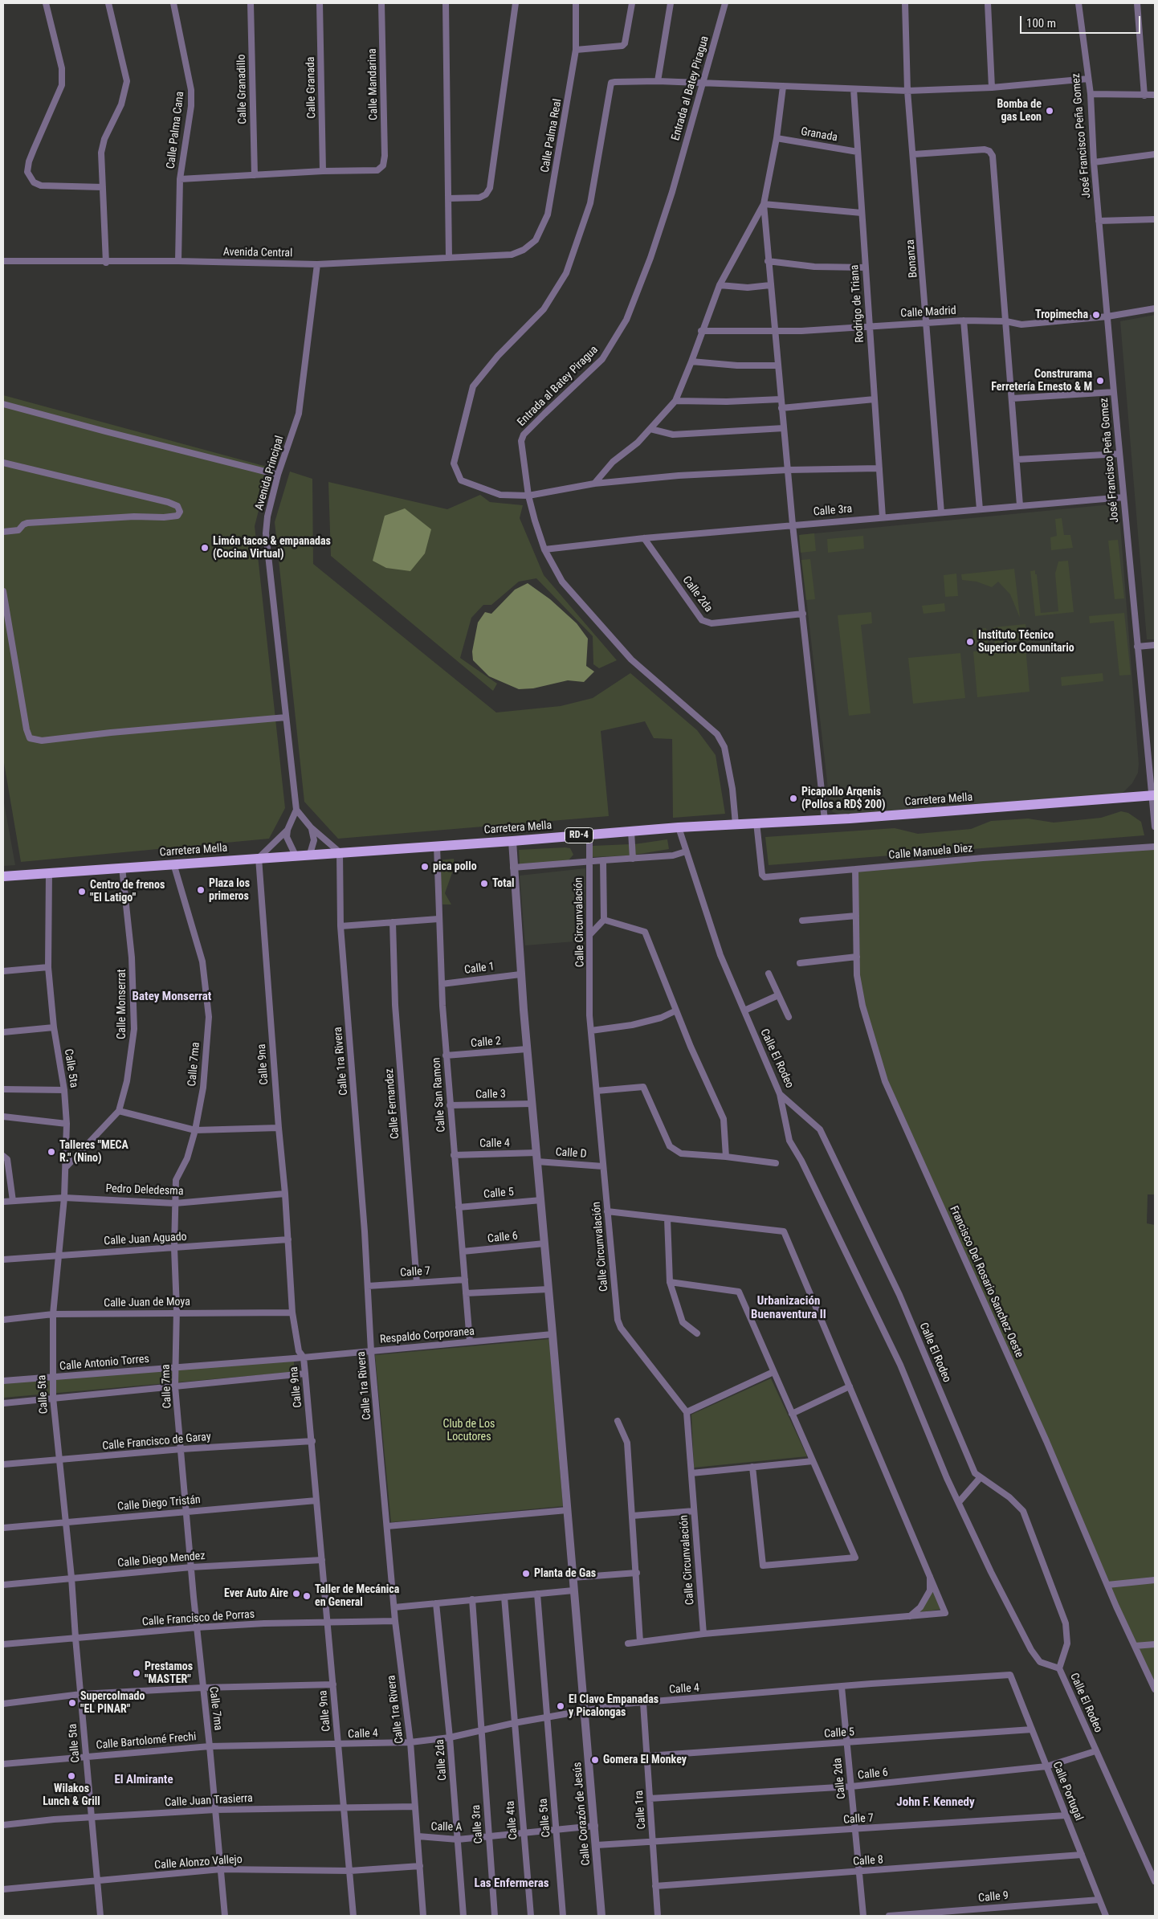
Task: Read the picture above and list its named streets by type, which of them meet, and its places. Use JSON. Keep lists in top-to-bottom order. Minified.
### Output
{"streets":{"main road":["Carretera Mella","RD-4"],"street":["Calle Mandarina","Calle Granada","Entrada al Batey Piragua","Calle Granadillo","Calle Palma Cana","Granada","Calle Palma Real","José Francisco Peña Gomez","Avenida Central","Bonanza","Rodrigo de Triana","Calle Madrid","Avenida Principal","Calle 3ra","Calle 2da","Calle Manuela Diez","Calle Circunvalación","Calle 1","Calle Monserrat","Calle 2","Calle El Rodeo","Calle 1ra Rivera","Calle 7ma","Calle 9na","Calle 5ta","Calle San Ramon","Calle 3","Calle Fernandez","Calle 4","Calle D","Pedro Deledesma","Calle 5","Calle 6","Calle Juan Aguado","Calle 7","Francisco Del Rosario Sanchez Oeste","Calle Juan de Moya","Respaldo Corporanea","Calle Antonio Torres","Calle Francisco de Garay","Calle Diego Tristán","Calle Diego Mendez","Calle Francisco de Porras","Calle Bartolomé Frechi","Calle Portugal","Calle Juan Trasierra","Calle 1ra","Calle Corazón de Jesús","Calle 4ta","Calle A","Calle 8","Calle Alonzo Vallejo","Calle 9"]},"crossings":[["Calle Mandarina","Calle Granada"],["Entrada al Batey Piragua","Calle 3ra"],["Entrada al Batey Piragua","Carretera Mella"],["Calle Palma Cana","Avenida Central"],["Granada","Rodrigo de Triana"],["Calle Palma Real","Avenida Central"],["José Francisco Peña Gomez","Calle Madrid"],["José Francisco Peña Gomez","Calle 3ra"],["José Francisco Peña Gomez","Carretera Mella"],["Avenida Central","Avenida Principal"],["Bonanza","Calle Madrid"],["Bonanza","Calle 3ra"],["Rodrigo de Triana","Calle Madrid"],["Rodrigo de Triana","Calle 3ra"],["Calle 3ra","Calle 2da"],["Calle 3ra","Calle 4"],["Calle 3ra","Calle A"],["Calle 2da","Calle 4"],["Calle 2da","Calle 5"],["Calle 2da","Calle 6"],["Calle 2da","Calle 7"],["Calle 2da","Calle A"],["Calle 2da","Calle 8"],["Carretera Mella","Calle Manuela Diez"],["Carretera Mella","Calle Circunvalación"],["Carretera Mella","Calle Monserrat"],["Carretera Mella","Calle El Rodeo"],["Carretera Mella","Calle 1ra Rivera"],["Carretera Mella","Calle 7ma"],["Carretera Mella","Calle 9na"],["Carretera Mella","Calle 5ta"],["Carretera Mella","Calle San Ramon"],["Carretera Mella","Calle Corazón de Jesús"],["Calle Manuela Diez","Francisco Del Rosario Sanchez Oeste"],["Calle Circunvalación","Calle D"],["Calle 1","Calle San Ramon"],["Calle 1","Calle Corazón de Jesús"],["Calle Monserrat","Calle 5ta"],["Calle 2","Calle San Ramon"],["Calle 2","Calle Corazón de Jesús"],["Calle El Rodeo","Calle 6"],["Calle 1ra Rivera","Calle 4"],["Calle 1ra Rivera","Calle 7"],["Calle 1ra Rivera","Respaldo Corporanea"],["Calle 1ra Rivera","Calle Francisco de Porras"],["Calle 1ra Rivera","Calle Juan Trasierra"],["Calle 1ra Rivera","Calle A"],["Calle 1ra Rivera","Calle Alonzo Vallejo"],["Calle 7ma","Pedro Deledesma"],["Calle 7ma","Calle Juan Aguado"],["Calle 7ma","Calle Juan de Moya"],["Calle 7ma","Calle Antonio Torres"],["Calle 7ma","Calle Francisco de Garay"],["Calle 7ma","Calle Diego Tristán"],["Calle 7ma","Calle Diego Mendez"],["Calle 7ma","Calle Francisco de Porras"],["Calle 7ma","Calle Bartolomé Frechi"],["Calle 7ma","Calle Juan Trasierra"],["Calle 7ma","Calle Alonzo Vallejo"],["Calle 9na","Calle 4"],["Calle 9na","Pedro Deledesma"],["Calle 9na","Calle Juan Aguado"],["Calle 9na","Calle Juan de Moya"],["Calle 9na","Respaldo Corporanea"],["Calle 9na","Calle Antonio Torres"],["Calle 9na","Calle Francisco de Garay"],["Calle 9na","Calle Diego Tristán"],["Calle 9na","Calle Diego Mendez"],["Calle 9na","Calle Francisco de Porras"],["Calle 9na","Calle Bartolomé Frechi"],["Calle 9na","Calle Juan Trasierra"],["Calle 9na","Calle Alonzo Vallejo"],["Calle 5ta","Calle 4"],["Calle 5ta","Pedro Deledesma"],["Calle 5ta","Calle Juan Aguado"],["Calle 5ta","Calle Juan de Moya"],["Calle 5ta","Calle Antonio Torres"],["Calle 5ta","Calle Francisco de Garay"],["Calle 5ta","Calle Diego Tristán"],["Calle 5ta","Calle Diego Mendez"],["Calle 5ta","Calle Francisco de Porras"],["Calle 5ta","Calle Bartolomé Frechi"],["Calle 5ta","Calle Juan Trasierra"],["Calle 5ta","Calle A"],["Calle 5ta","Calle Alonzo Vallejo"],["Calle San Ramon","Calle 3"],["Calle San Ramon","Calle 4"],["Calle San Ramon","Calle 5"],["Calle San Ramon","Calle 6"],["Calle San Ramon","Calle 7"],["Calle San Ramon","Respaldo Corporanea"],["Calle 3","Calle Corazón de Jesús"],["Calle Fernandez","Calle 7"],["Calle 4","Calle D"],["Calle 4","Calle Bartolomé Frechi"],["Calle 4","Calle Portugal"],["Calle 4","Calle 1ra"],["Calle 4","Calle Corazón de Jesús"],["Calle 4","Calle 4ta"],["Calle D","Calle Corazón de Jesús"],["Calle 5","Calle Portugal"],["Calle 5","Calle 1ra"],["Calle 5","Calle Corazón de Jesús"],["Calle 6","Calle Portugal"],["Calle 6","Calle 1ra"],["Calle 6","Calle Corazón de Jesús"],["Calle 7","Calle Portugal"],["Calle 7","Calle 1ra"],["Calle 7","Calle Corazón de Jesús"],["Respaldo Corporanea","Calle Antonio Torres"],["Respaldo Corporanea","Calle Corazón de Jesús"],["Calle Portugal","Calle 8"],["Calle Portugal","Calle 9"],["Calle 1ra","Calle 8"],["Calle Corazón de Jesús","Calle A"],["Calle 4ta","Calle A"]],"districts":["Batey Monserrat","Urbanización Buenaventura II","El Almirante","John F. Kennedy","Las Enfermeras"],"parks":["Club de Los Locutores"],"places":["Bomba de gas Leon","Tropimecha","Construrama Ferretería Ernesto & M","Limón tacos & empanadas (Cocina Virtual)","Instituto Técnico Superior Comunitario","Picapollo Argenis (Pollos a RD$ 200)","pica pollo","Total","Plaza los primeros","Centro de frenos \"El Latigo\"","Talleres \"MECA R.\" (Nino)","Planta de Gas","Ever Auto Aire","Taller de Mecánica en General","Prestamos \"MASTER\"","Supercolmado \"EL PINAR\"","El Clavo Empanadas y Picalongas","Gomera El Monkey","Wilakos Lunch & Grill"],"scale_bar":"100 m"}
